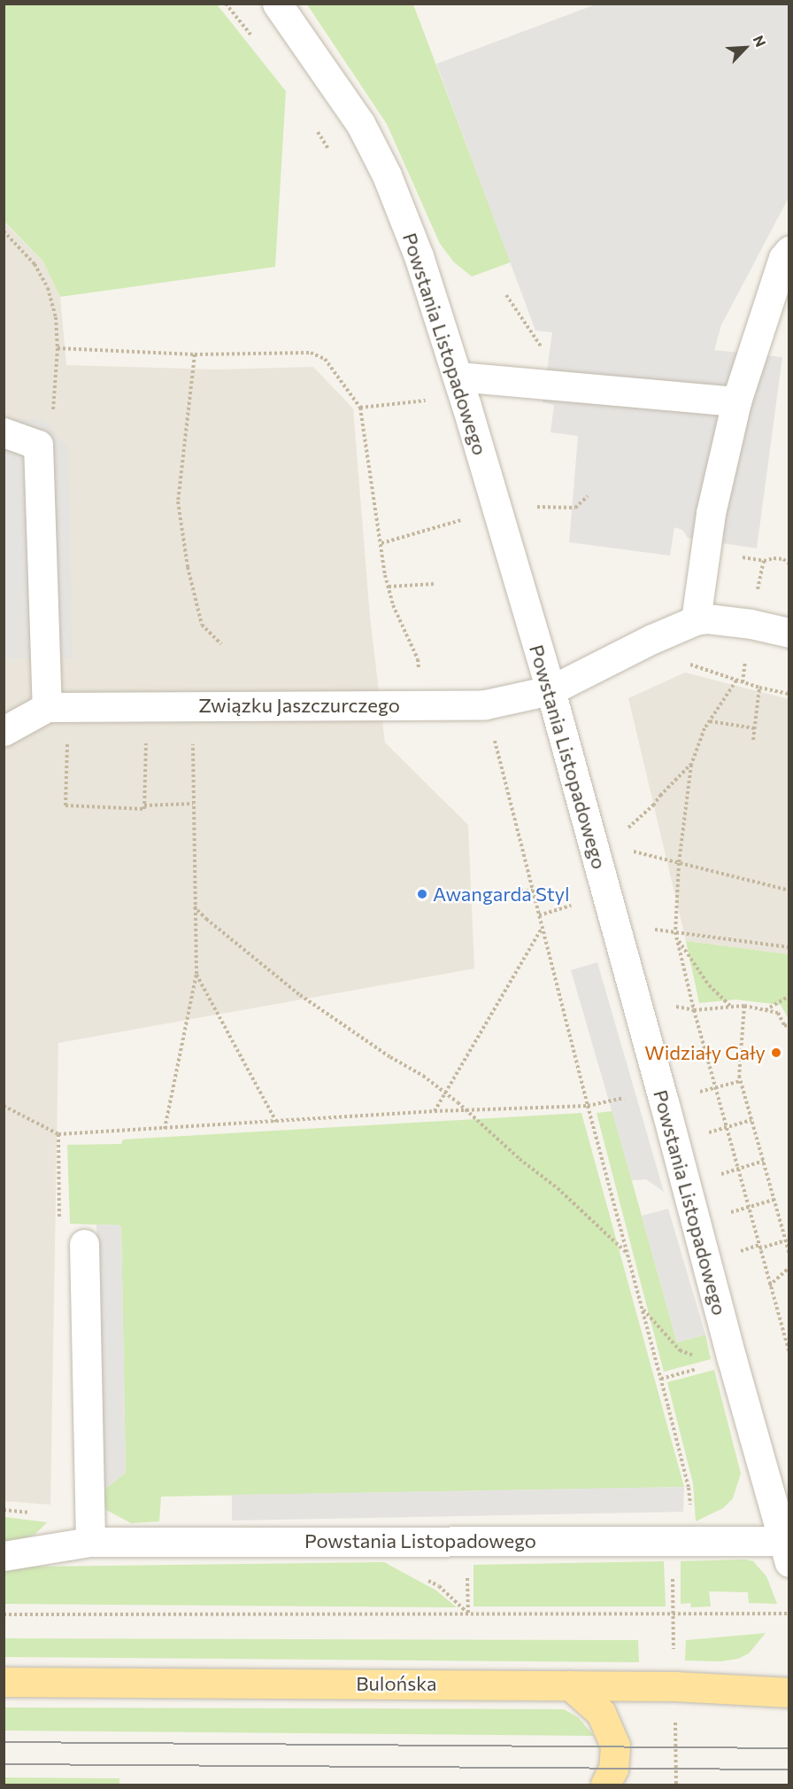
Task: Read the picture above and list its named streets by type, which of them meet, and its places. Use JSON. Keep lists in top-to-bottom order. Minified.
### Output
{"streets":{"main road":["Bulońska"],"street":["Powstania Listopadowego","Związku Jaszczurczego"]},"crossings":[["Powstania Listopadowego","Związku Jaszczurczego"]],"places":["Awangarda Styl","Widziały Gały"],"north":"top right"}
